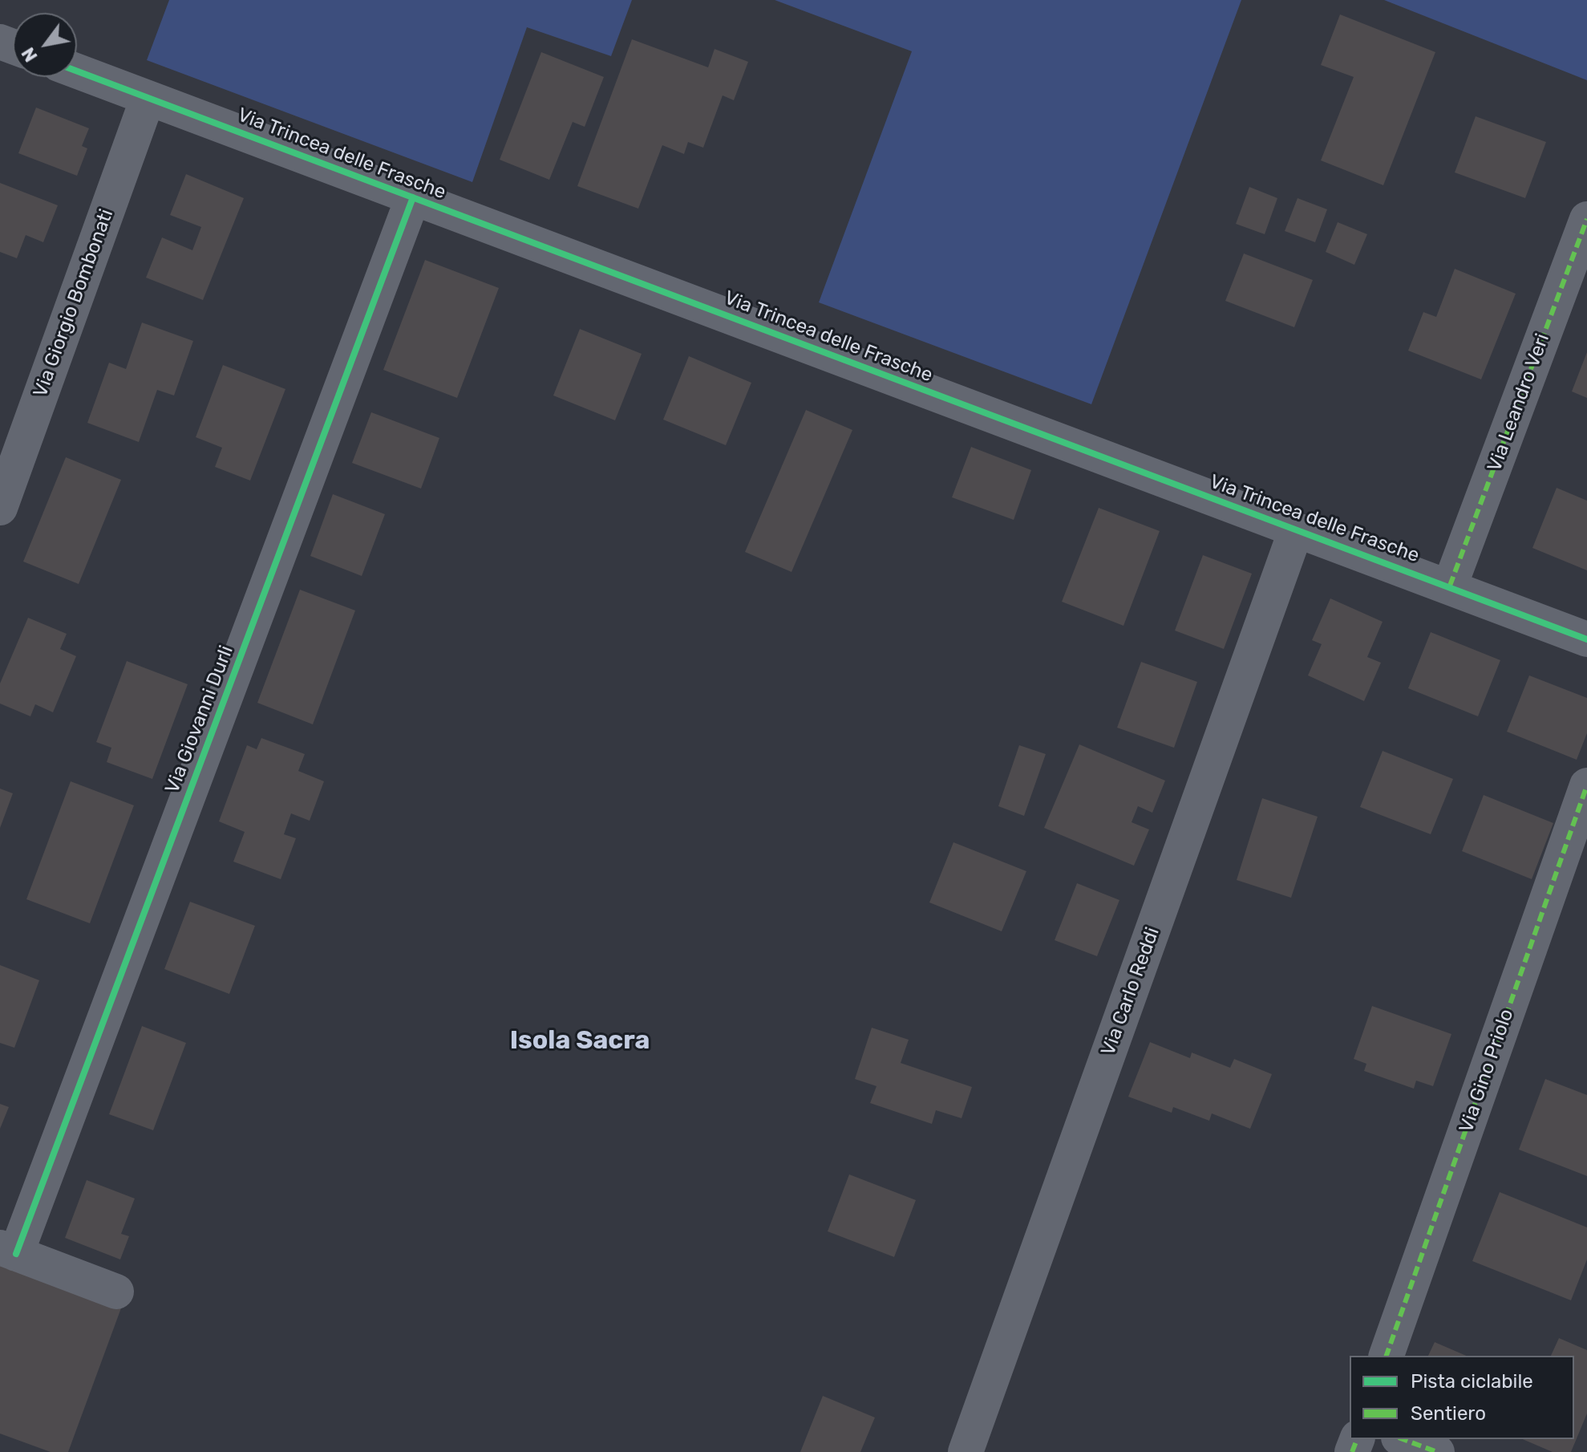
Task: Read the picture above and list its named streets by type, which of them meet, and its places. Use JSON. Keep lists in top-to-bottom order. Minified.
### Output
{"streets":{"street":["Via Trincea delle Frasche","Via Giorgio Bombonati","Via Leandro Veri","Via Giovanni Durli","Via Carlo Reddi","Via Gino Priolo"]},"crossings":[["Via Trincea delle Frasche","Via Giorgio Bombonati"],["Via Trincea delle Frasche","Via Leandro Veri"],["Via Trincea delle Frasche","Via Giovanni Durli"],["Via Trincea delle Frasche","Via Carlo Reddi"]],"districts":["Isola Sacra"],"legend":["Pista ciclabile","Sentiero"],"north":"bottom left"}
